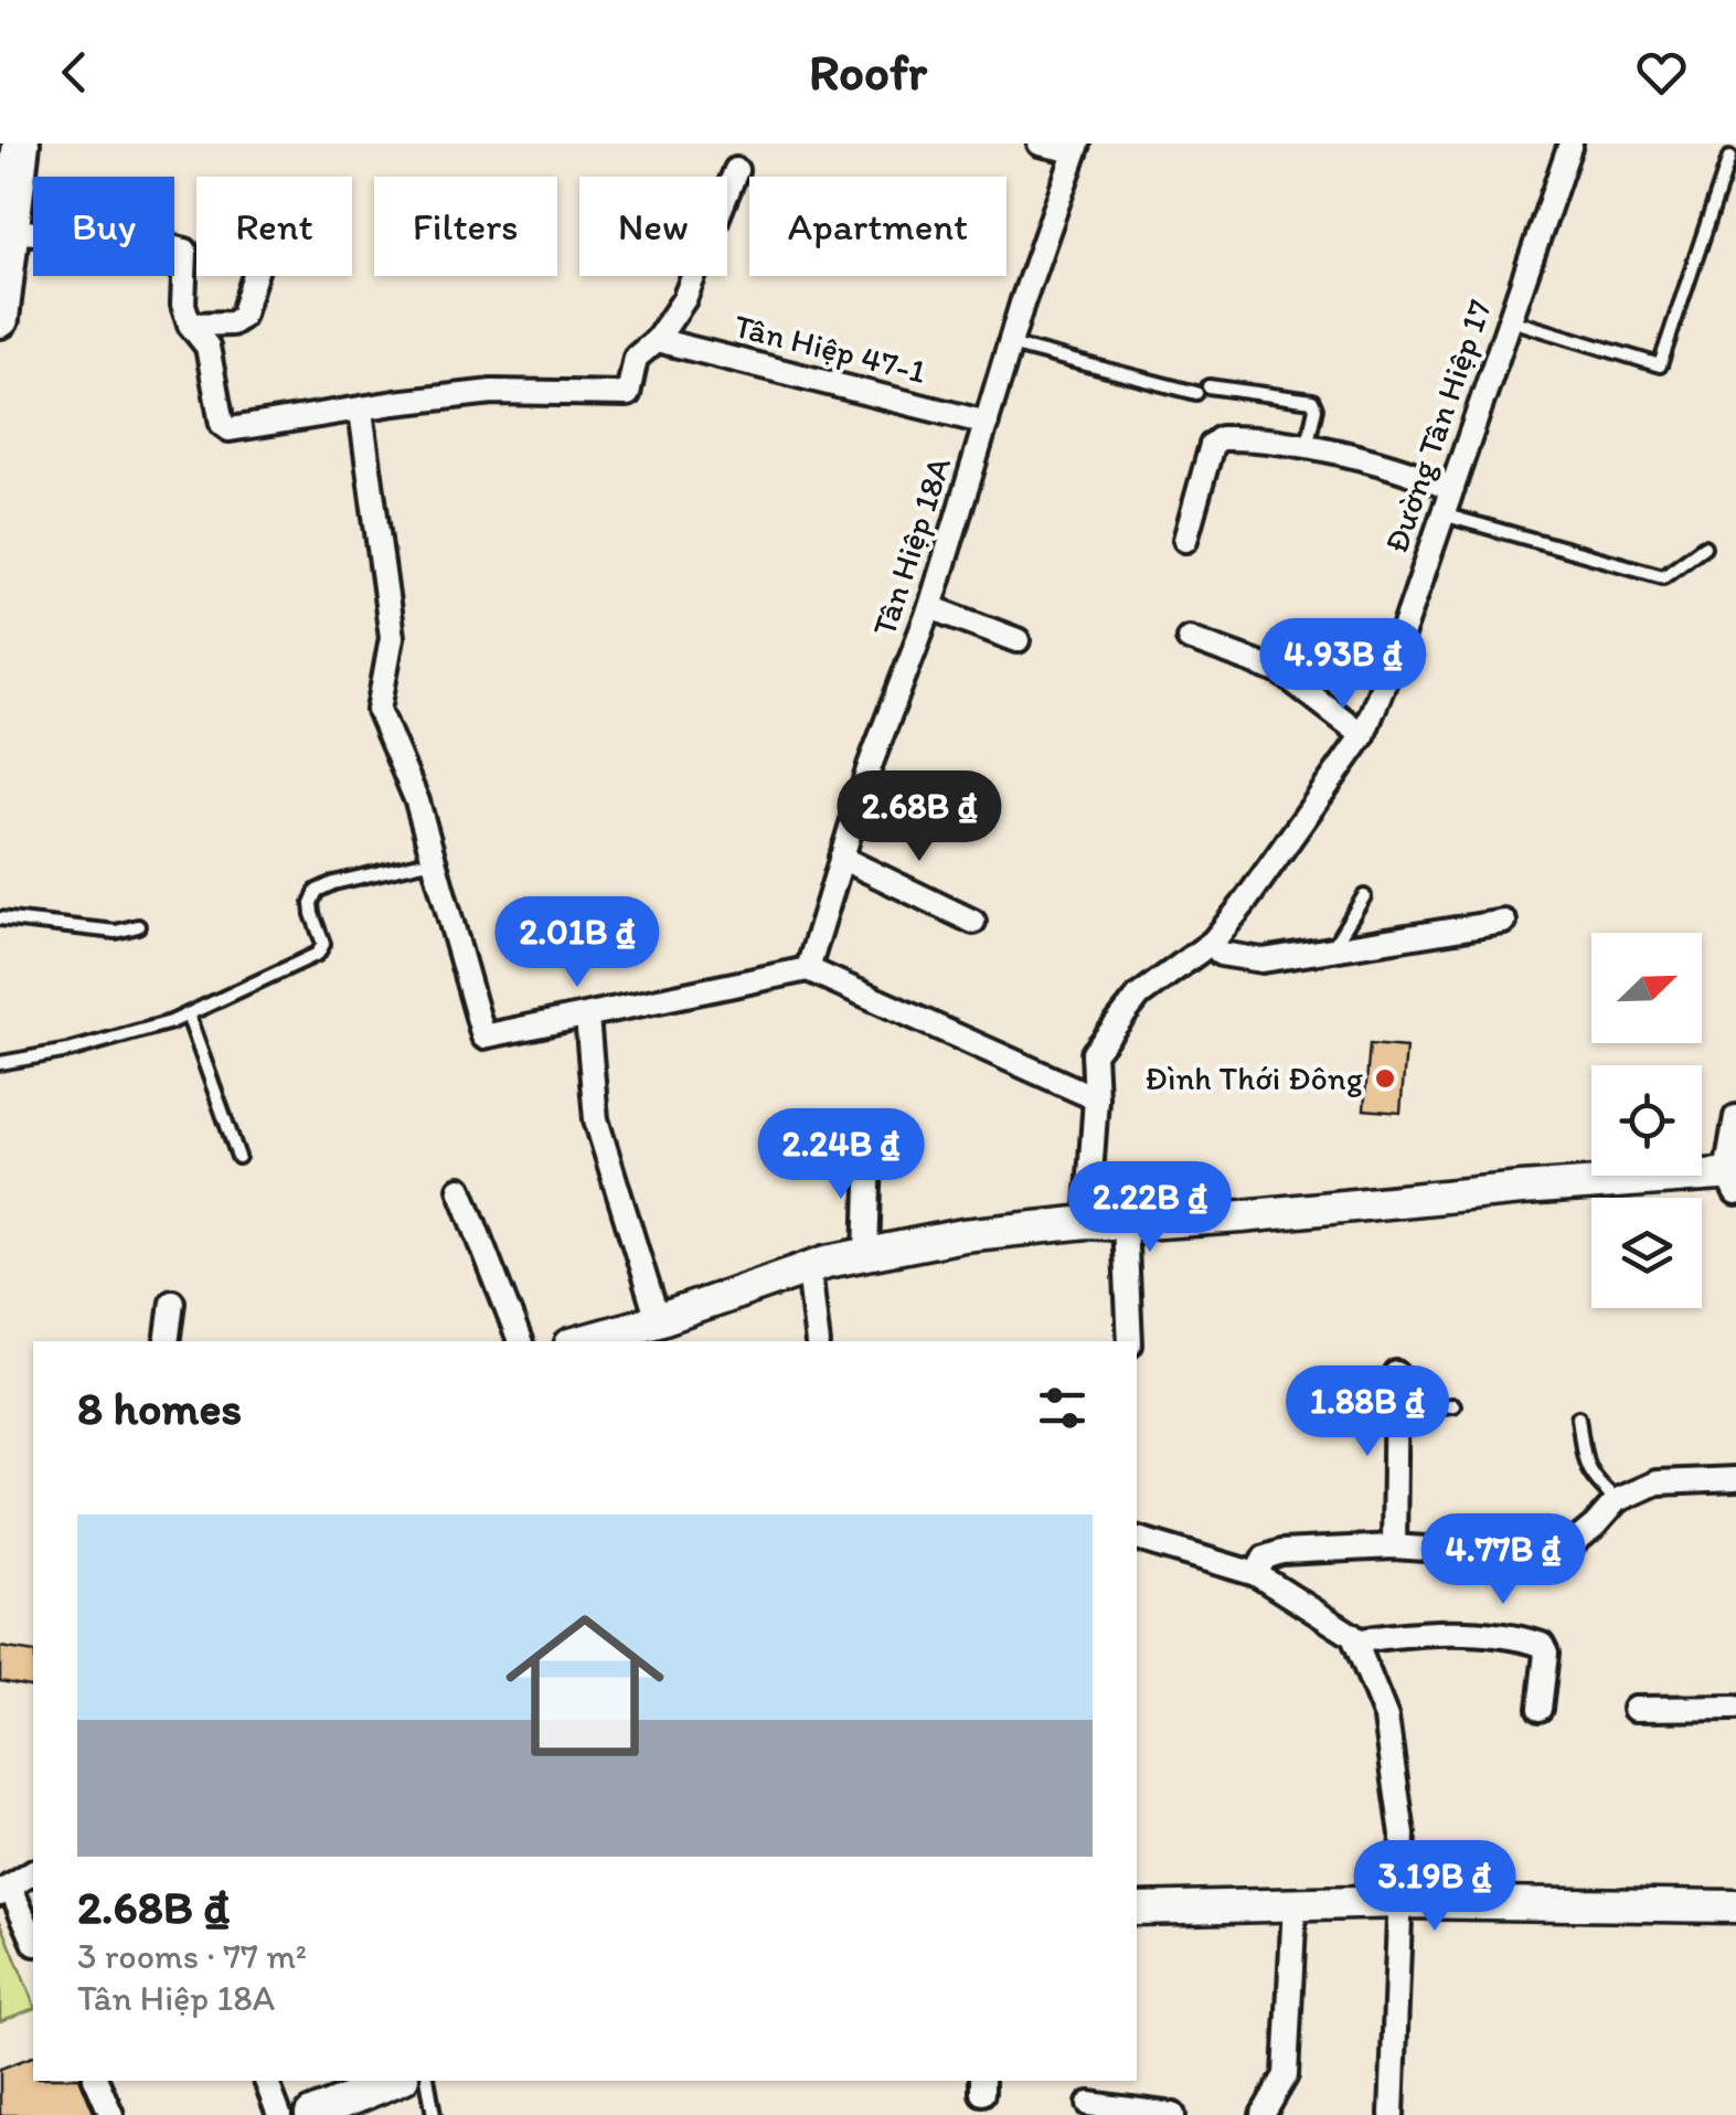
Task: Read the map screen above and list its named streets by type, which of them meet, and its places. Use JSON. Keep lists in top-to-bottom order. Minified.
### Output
{"streets":{"street":["Tân Hiệp 47-1","Đường Tân Hiệp 17","Tân Hiệp 18A"]},"crossings":[["Tân Hiệp 47-1","Tân Hiệp 18A"]],"places":["Đình Thới Đông"],"north":"top right","page":{"header":"Roofr","chip":["Buy","Rent","Filters","New","Apartment"],"price":["4.93B ₫","2.68B ₫","2.01B ₫","2.24B ₫","2.22B ₫","1.88B ₫","4.77B ₫","3.19B ₫"],"heading":"8 homes","list":[{"name":"2.68B ₫","note":"3 rooms · 77 m² · Tân Hiệp 18A"}]}}
